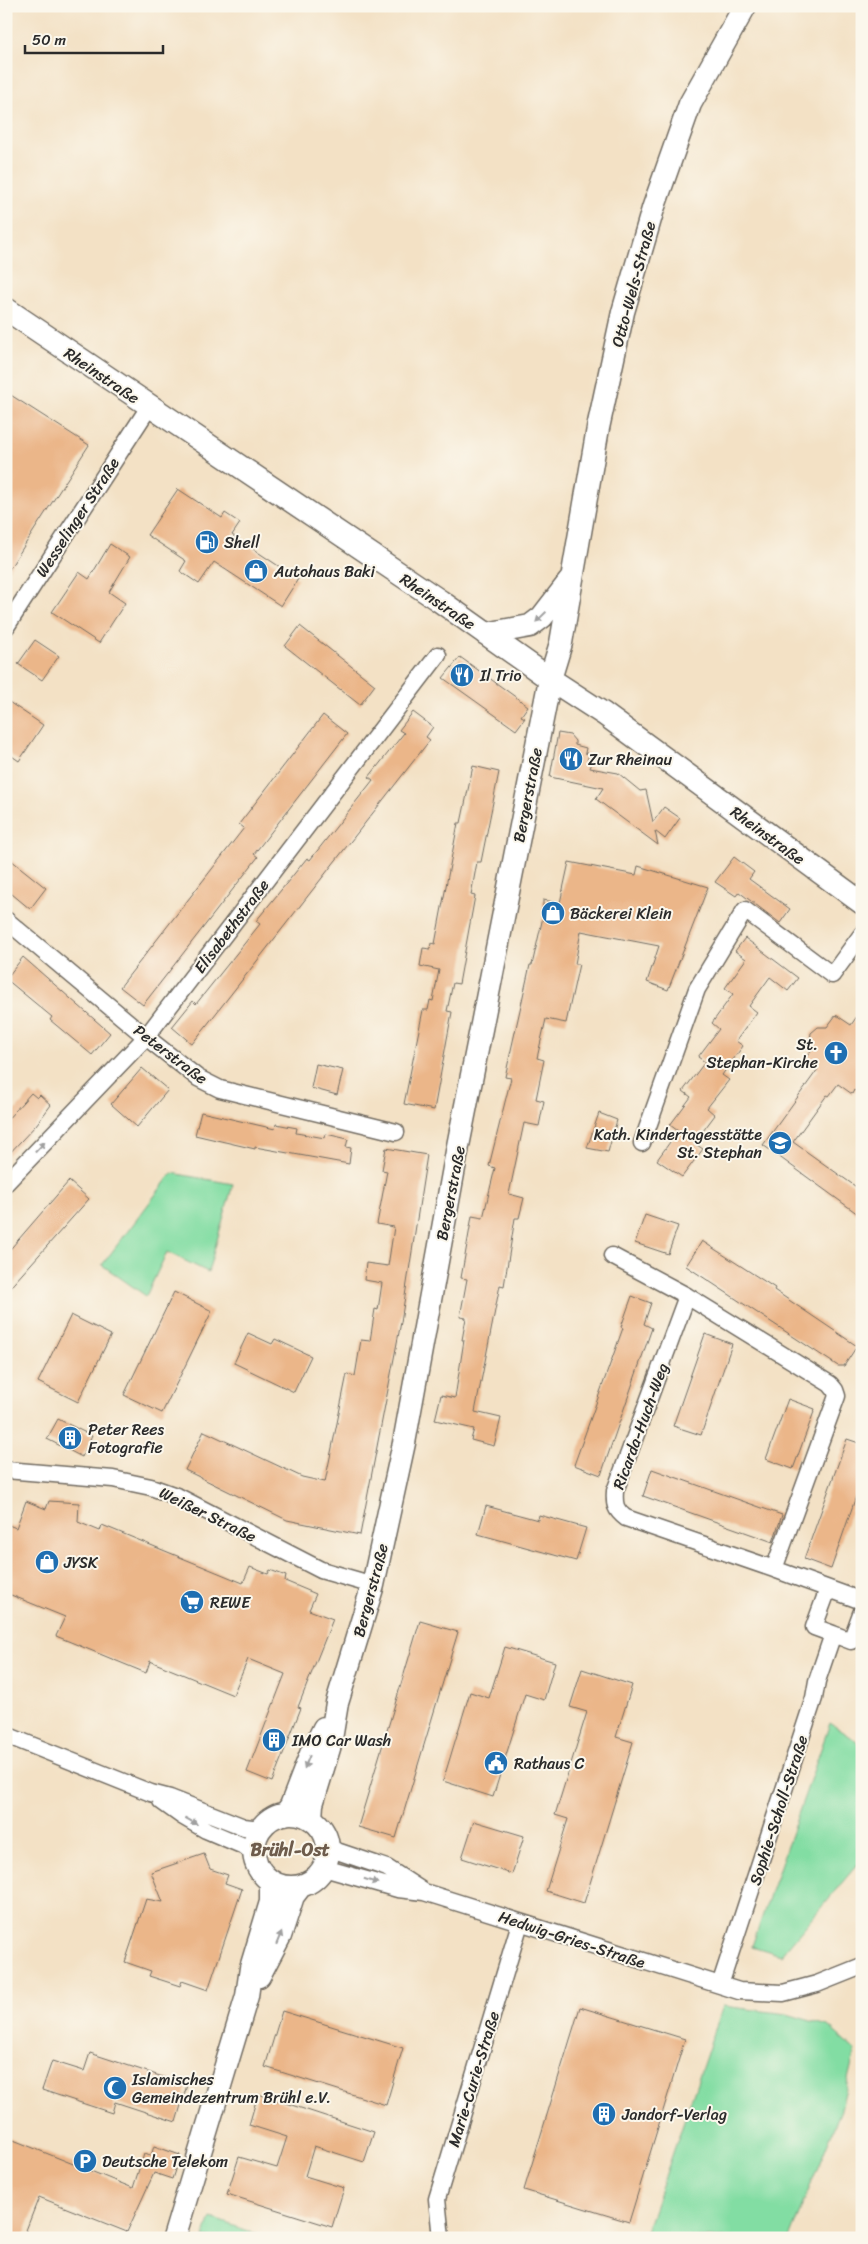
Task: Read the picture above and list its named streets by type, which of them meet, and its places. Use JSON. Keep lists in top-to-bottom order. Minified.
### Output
{"streets":{"street":["Otto-Wels-Straße","Rheinstraße","Wesselinger Straße","Bergerstraße","Elisabethstraße","Peterstraße","Ricarda-Huch-Weg","Weißer Straße","Sophie-Scholl-Straße","Hedwig-Gries-Straße","Marie-Curie-Straße"]},"crossings":[["Otto-Wels-Straße","Rheinstraße"],["Otto-Wels-Straße","Bergerstraße"],["Rheinstraße","Wesselinger Straße"],["Rheinstraße","Bergerstraße"],["Bergerstraße","Weißer Straße"],["Bergerstraße","Hedwig-Gries-Straße"],["Elisabethstraße","Peterstraße"],["Sophie-Scholl-Straße","Hedwig-Gries-Straße"],["Hedwig-Gries-Straße","Marie-Curie-Straße"]],"districts":["Brühl-Ost"],"places":{"fuel station":["Shell"],"shop":["Autohaus Baki","Bäckerei Klein","JYSK"],"restaurant":["Il Trio","Zur Rheinau"],"church":["St. Stephan-Kirche"],"school or university":["Kath. Kindertagesstätte St. Stephan"],"building":["Peter Rees Fotografie","IMO Car Wash","Jandorf-Verlag"],"supermarket":["REWE"],"public building":["Rathaus C"],"mosque":["Islamisches Gemeindezentrum Brühl e.V."],"parking":["Deutsche Telekom"]},"scale_bar":"50 m"}
